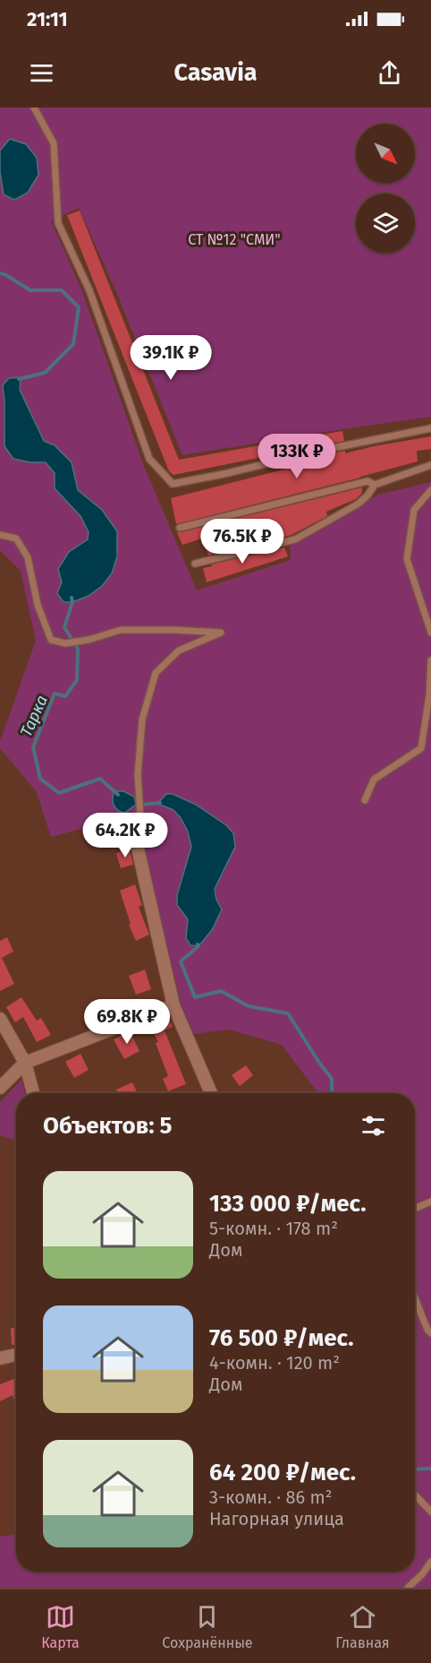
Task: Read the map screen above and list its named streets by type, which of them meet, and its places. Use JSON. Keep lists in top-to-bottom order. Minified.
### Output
{"water":["Тарка"],"parks":["СТ №12 \"СМИ\""],"north":"bottom right","page":{"status":"21:11","header":"Casavia","price":["39.1K ₽","133K ₽","76.5K ₽","64.2K ₽","69.8K ₽"],"heading":"Объектов: 5","list":[{"name":"133 000 ₽/мес.","note":"5-комн. · 178 m² · Дом"},{"name":"76 500 ₽/мес.","note":"4-комн. · 120 m² · Дом"},{"name":"64 200 ₽/мес.","note":"3-комн. · 86 m² · Нагорная улица"}],"tabs":["Карта","Сохранённые","Главная"]}}
